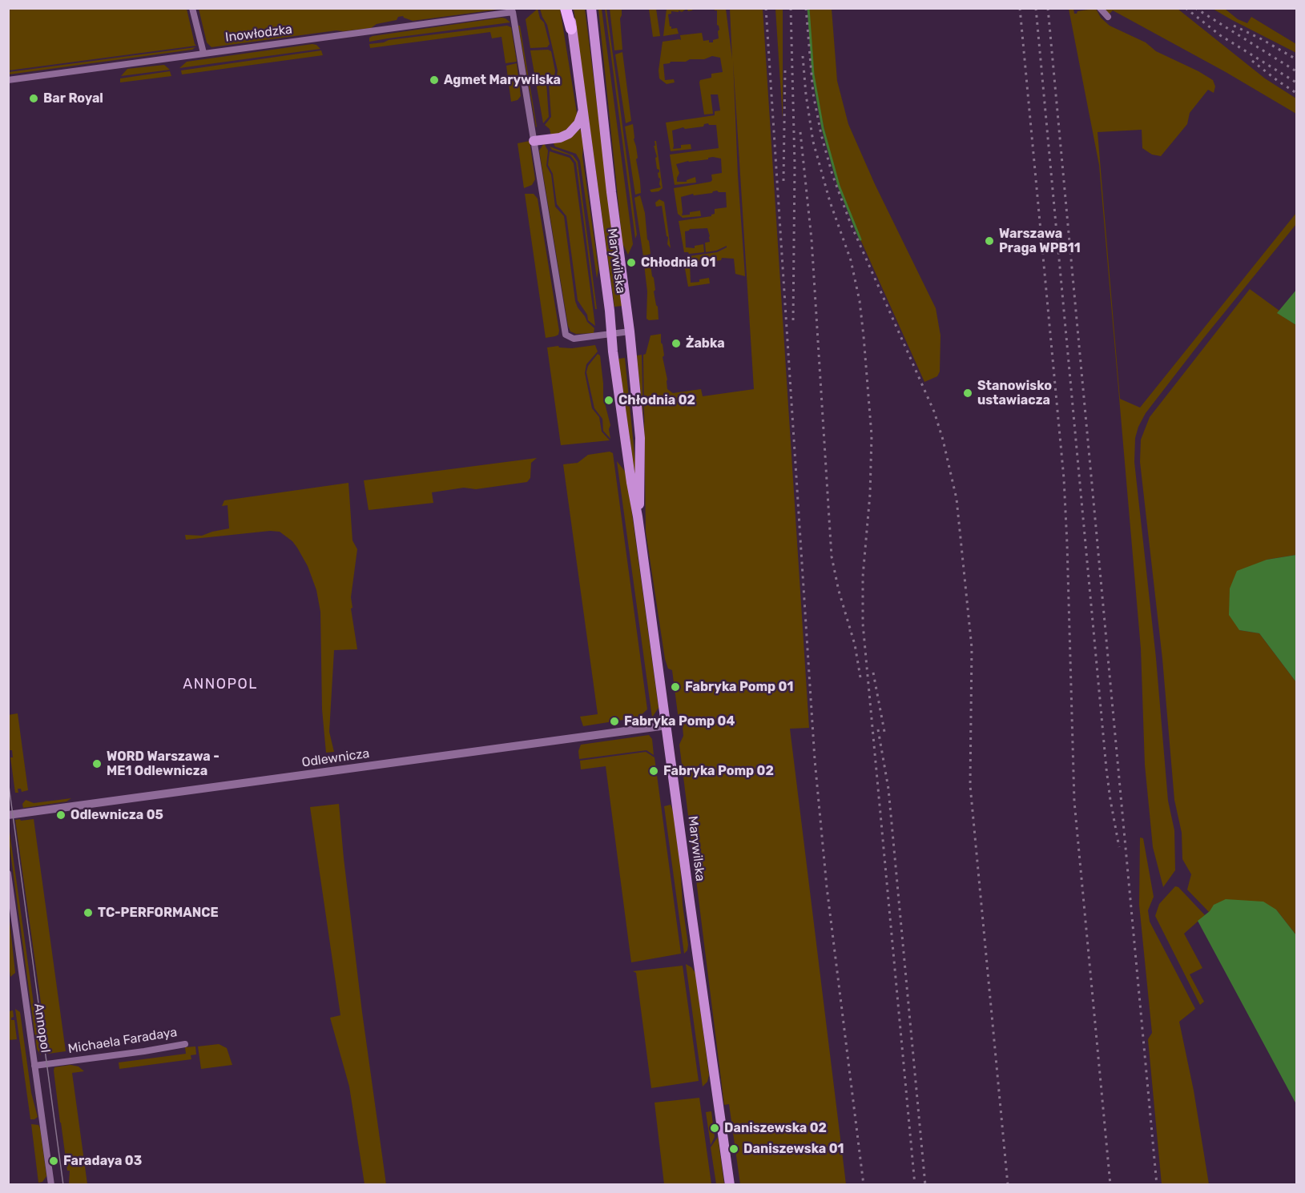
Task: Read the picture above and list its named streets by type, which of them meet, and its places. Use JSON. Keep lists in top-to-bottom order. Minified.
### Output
{"streets":{"main road":["Marywilska"],"street":["Inowłodzka","Odlewnicza","Annopol","Michaela Faradaya"]},"crossings":[["Marywilska","Odlewnicza"],["Annopol","Michaela Faradaya"]],"districts":["ANNOPOL"],"places":["Agmet Marywilska","Bar Royal","Warszawa Praga WPB11","Chłodnia 01","Żabka","Stanowisko ustawiacza","Chłodnia 02","Fabryka Pomp 01","Fabryka Pomp 04","WORD Warszawa - ME1 Odlewnicza","Fabryka Pomp 02","Odlewnicza 05","TC-PERFORMANCE","Daniszewska 02","Daniszewska 01","Faradaya 03"]}
